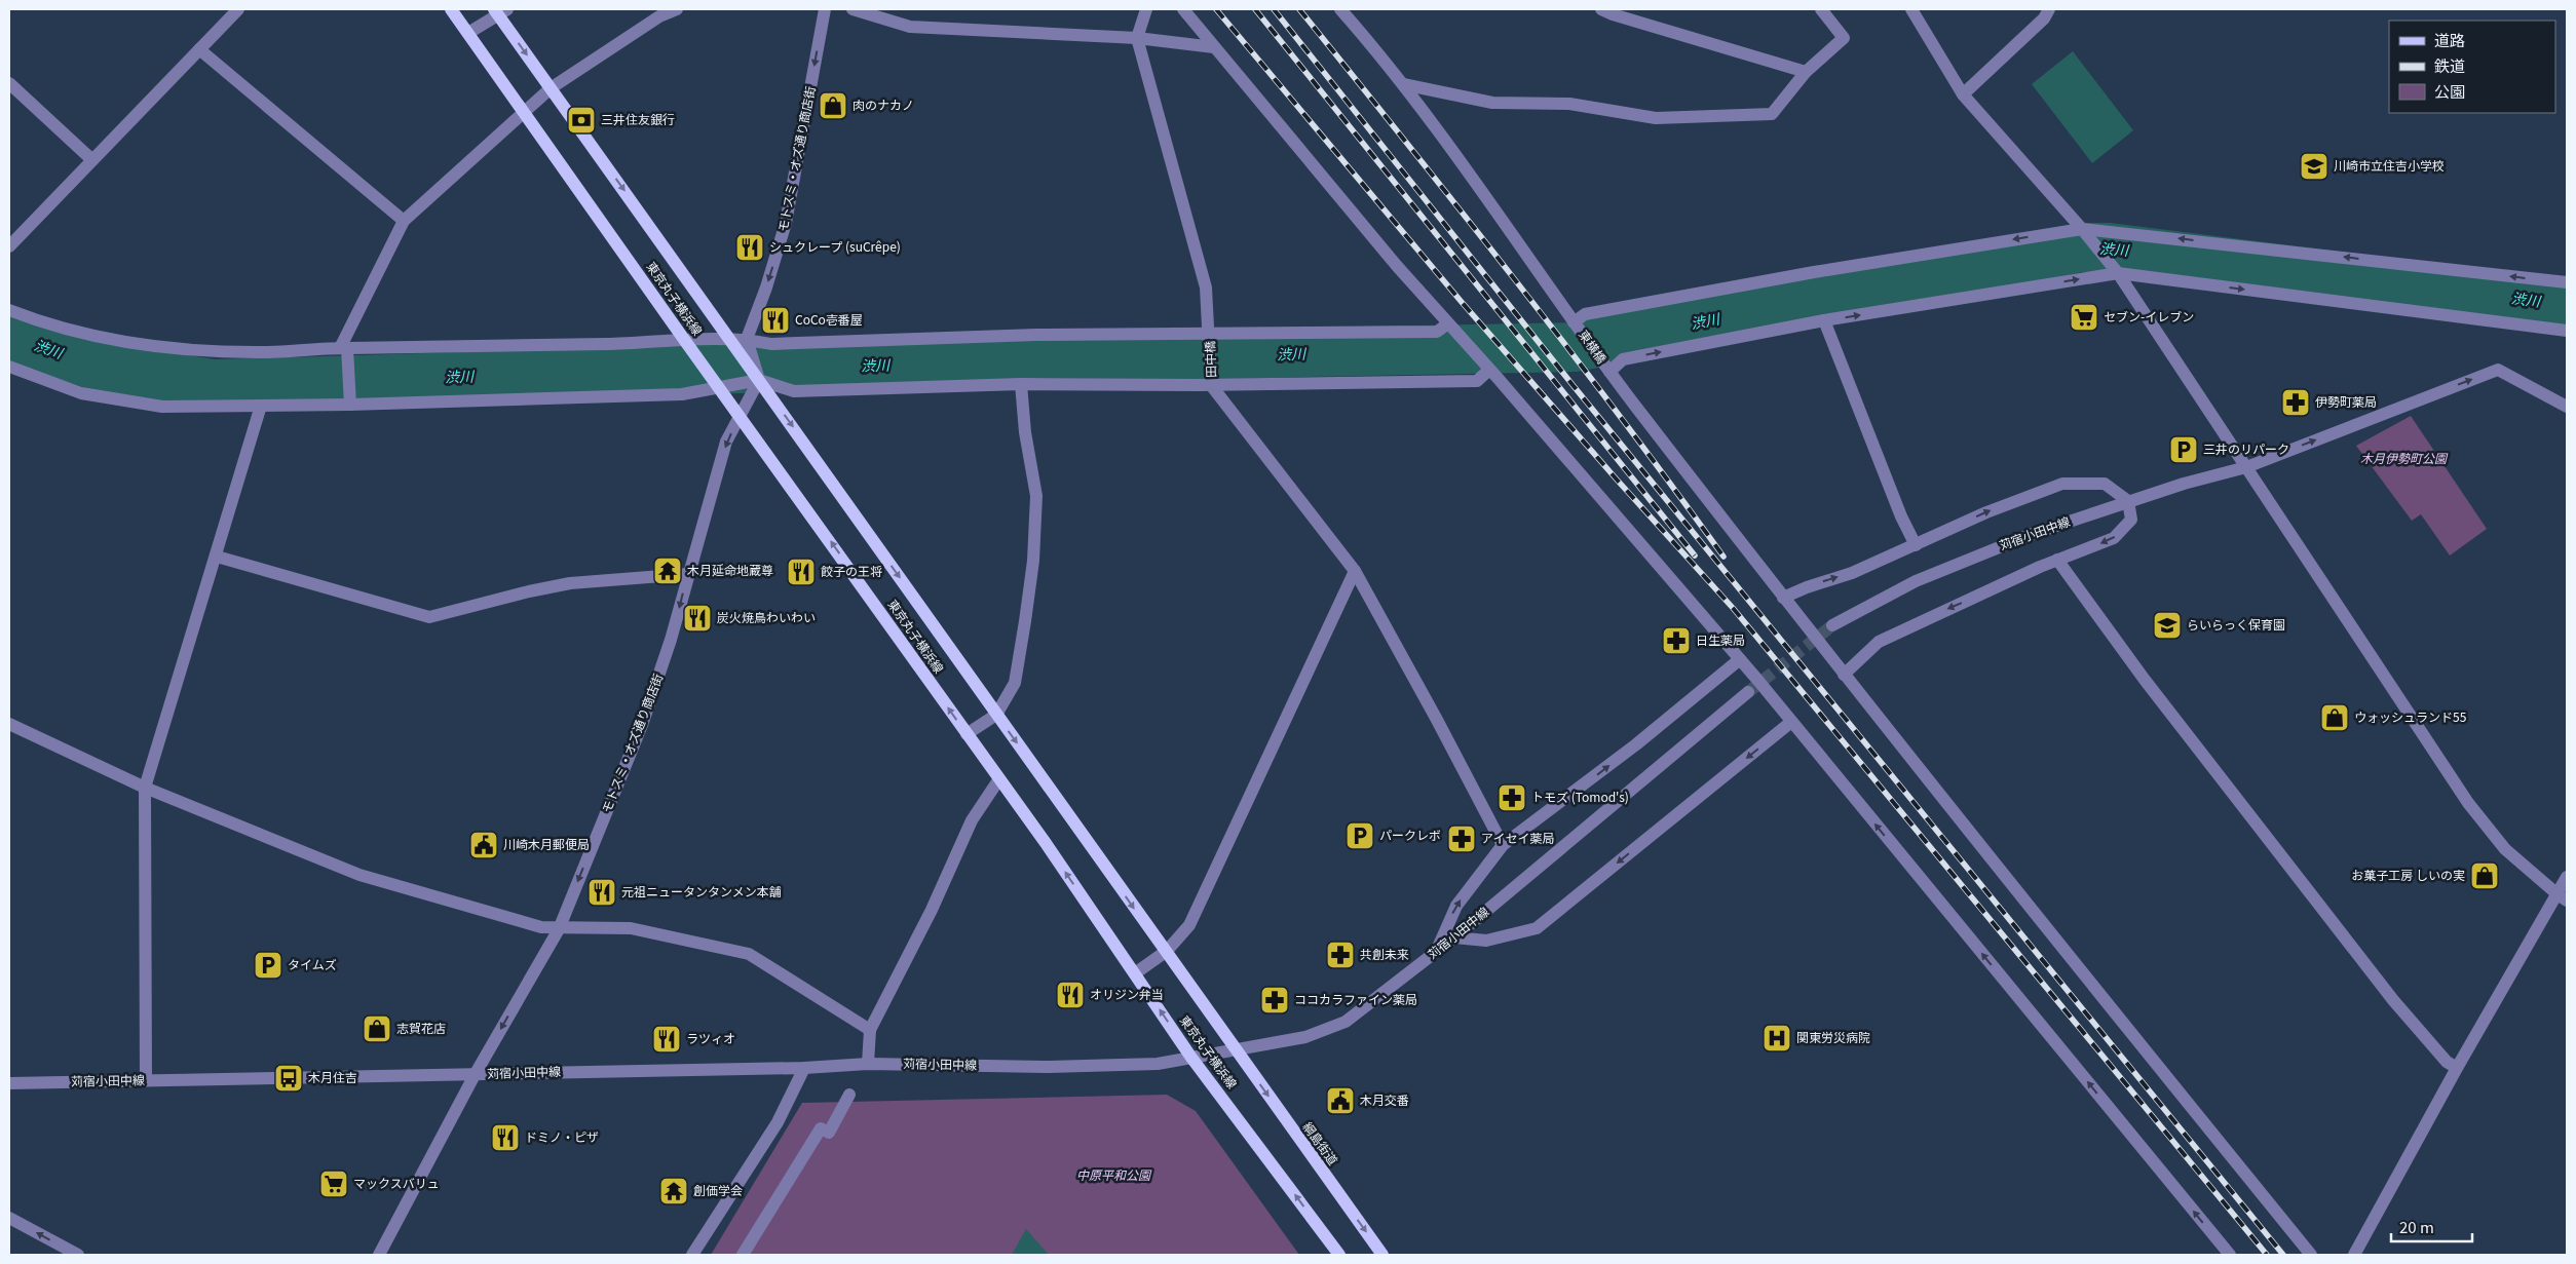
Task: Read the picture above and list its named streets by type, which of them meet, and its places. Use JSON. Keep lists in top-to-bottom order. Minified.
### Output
{"streets":{"main road":["東京丸子横浜線","綱島街道"],"street":["モトスミ・オズ通り商店街","東横橋","田中橋","苅宿小田中線"]},"crossings":[["モトスミ・オズ通り商店街","東京丸子横浜線"],["モトスミ・オズ通り商店街","苅宿小田中線"],["東京丸子横浜線","苅宿小田中線"],["東京丸子横浜線","綱島街道"],["苅宿小田中線","綱島街道"]],"one_way":["モトスミ・オズ通り商店街","綱島街道"],"water":["渋川"],"parks":["木月伊勢町公園","中原平和公園"],"places":{"shop":["肉のナカノ","ウォッシュランド55","お菓子工房 しいの実","志賀花店"],"bank":["三井住友銀行"],"school or university":["川崎市立住吉小学校","らいらっく保育園"],"restaurant":["シュクレープ (suCrêpe)","CoCo壱番屋","餃子の王将","炭火焼鳥わいわい","元祖ニュータンタンメン本舗","オリジン弁当","ラツィオ","ドミノ・ピザ"],"supermarket":["セブン-イレブン","マックスバリュ"],"pharmacy":["伊勢町薬局","日生薬局","トモズ (Tomod's)","アイセイ薬局","共創未来","ココカラファイン薬局"],"parking":["三井のリパーク","パークレボ","タイムズ"],"temple":["木月延命地蔵尊","創価学会"],"public building":["川崎木月郵便局","木月交番"],"hospital":["関東労災病院"],"bus stop":["木月住吉"]},"legend":["道路","鉄道","公園"],"scale_bar":"20 m"}
